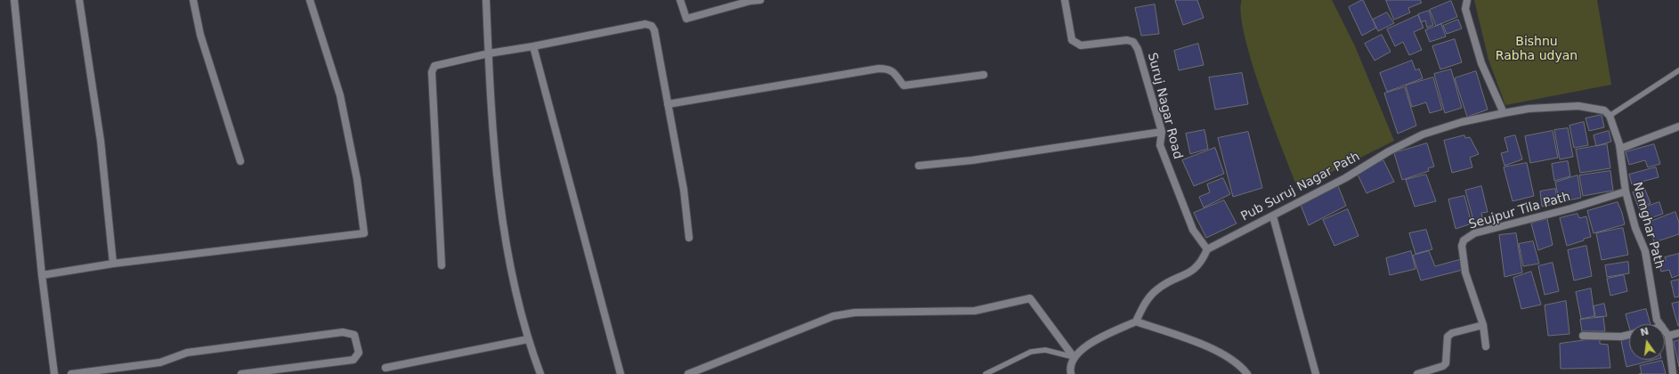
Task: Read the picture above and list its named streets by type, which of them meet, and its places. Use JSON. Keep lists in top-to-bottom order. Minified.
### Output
{"streets":{"street":["Suruj Nagar Road","Pub Suruj Nagar Path","Seujpur Tila Path","Namghar Path"]},"crossings":[["Suruj Nagar Road","Pub Suruj Nagar Path"],["Pub Suruj Nagar Path","Namghar Path"],["Seujpur Tila Path","Namghar Path"]],"parks":["Bishnu Rabha udyan"],"north":"top"}
